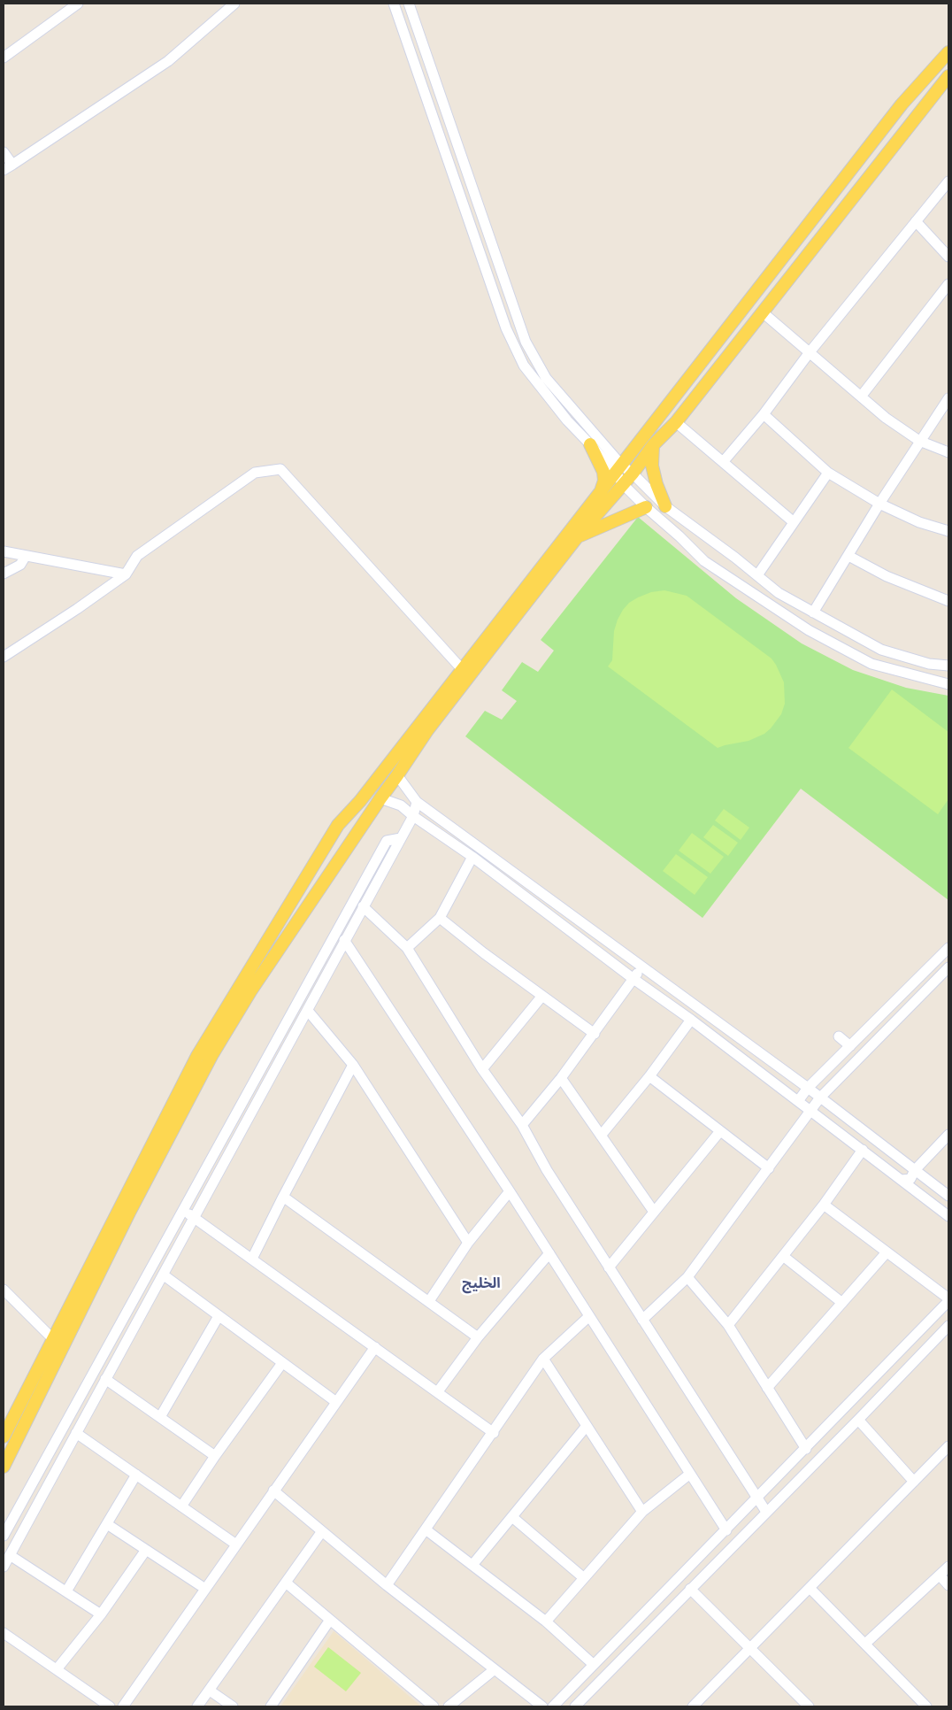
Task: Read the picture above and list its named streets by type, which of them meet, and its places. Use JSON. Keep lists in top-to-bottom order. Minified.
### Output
{"districts":["الخليج"]}
